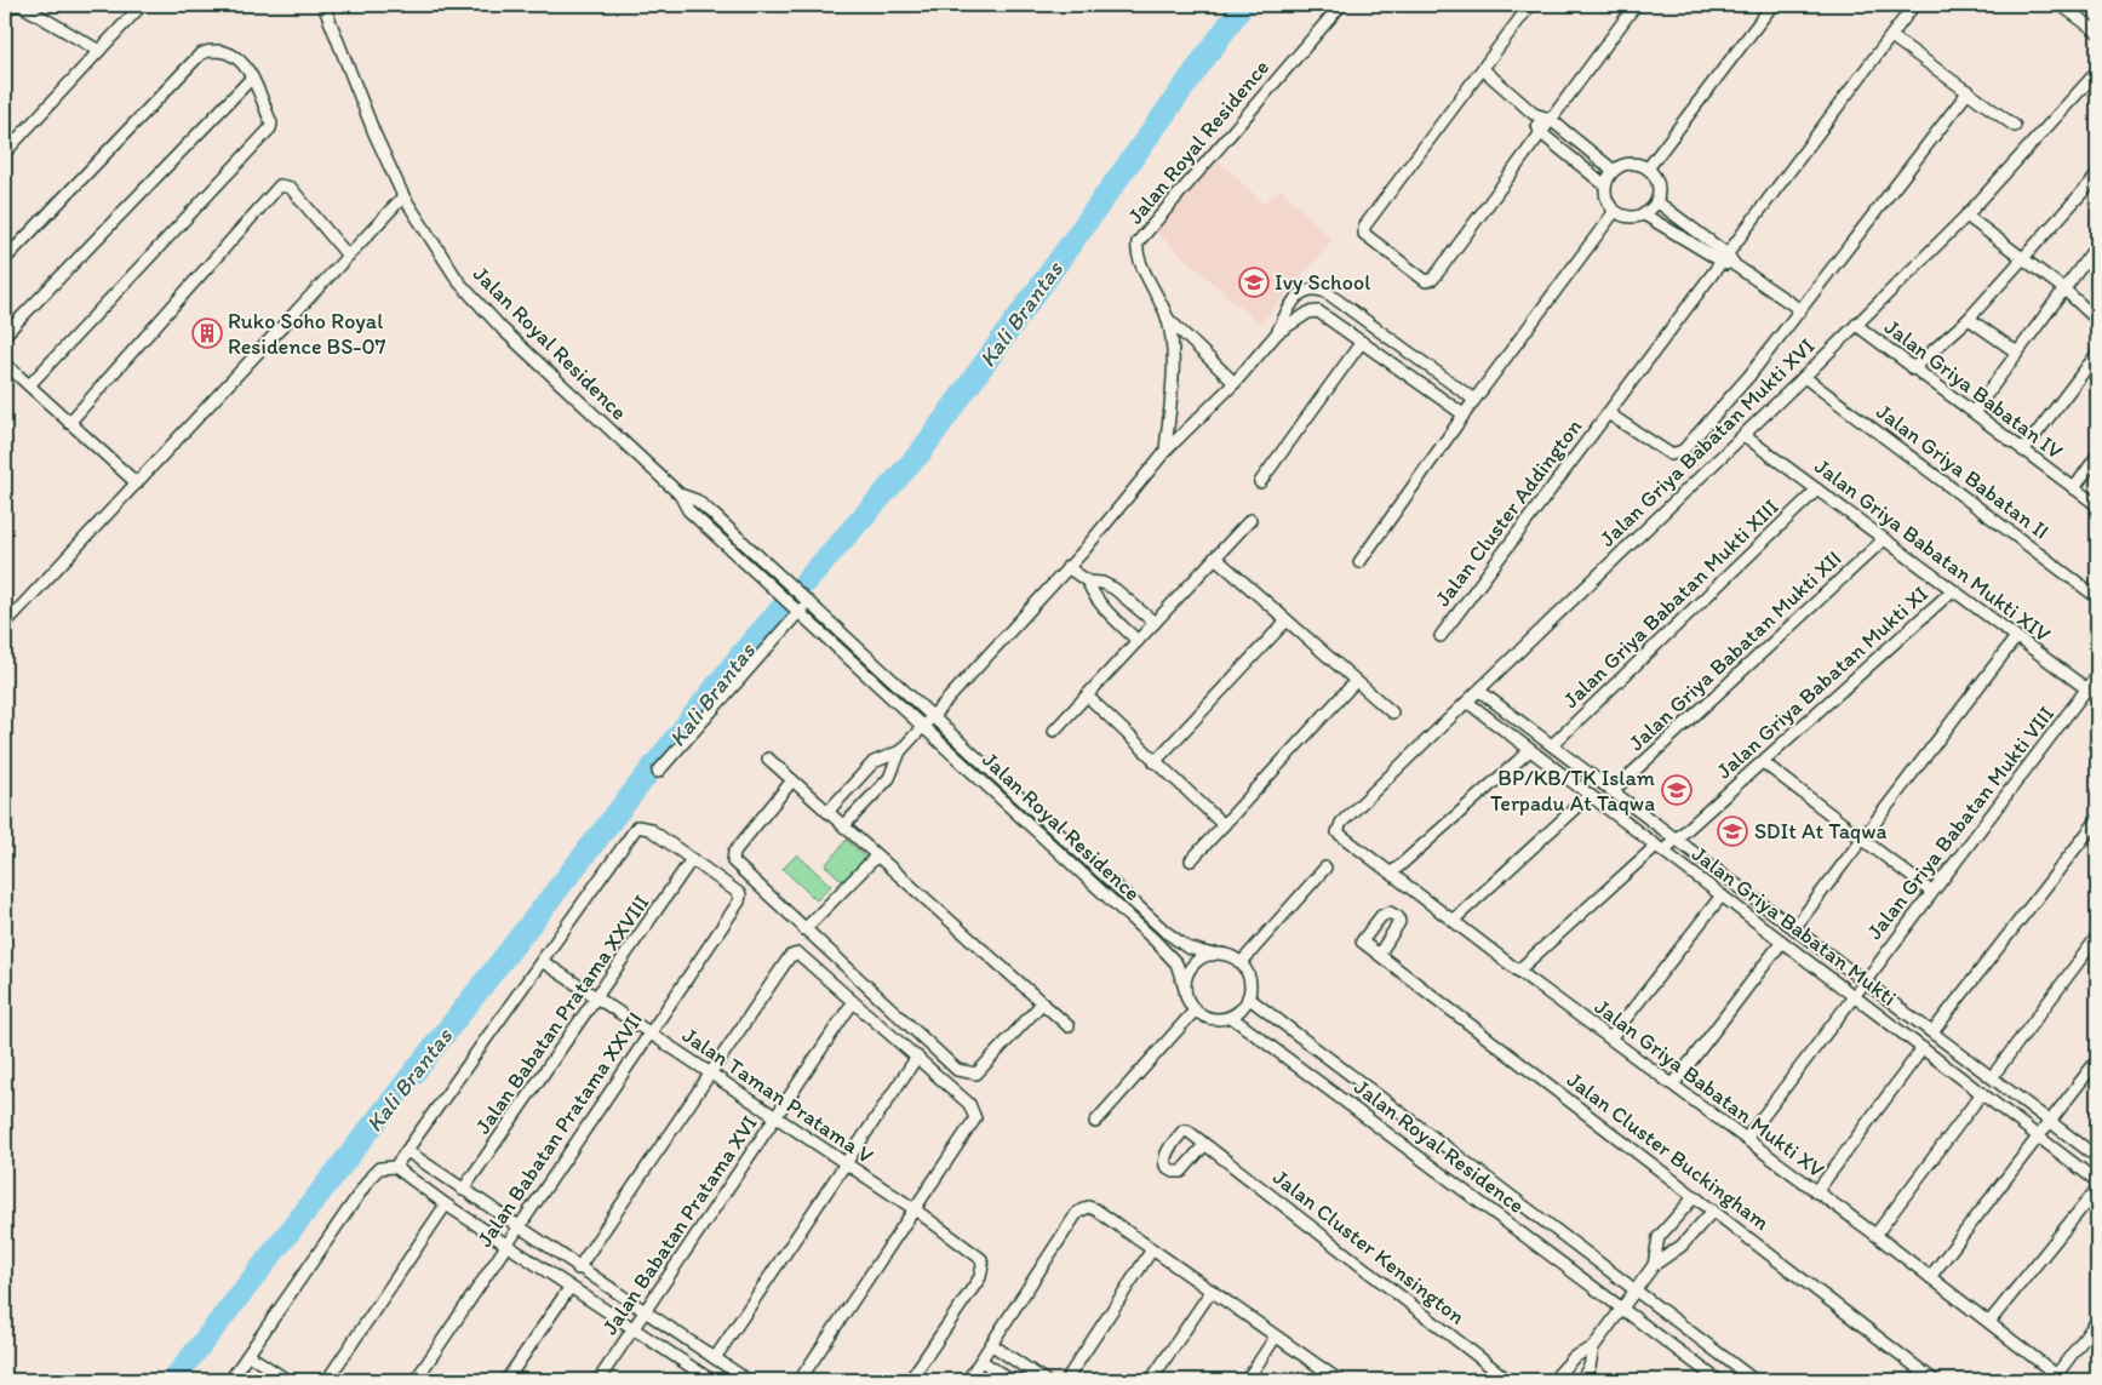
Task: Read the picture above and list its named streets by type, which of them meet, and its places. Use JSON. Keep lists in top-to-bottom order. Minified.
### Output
{"streets":{"street":["Jalan Royal Residence","Jalan Griya Babatan IV","Jalan Griya Babatan Mukti XVI","Jalan Griya Babatan II","Jalan Cluster Addington","Jalan Griya Babatan Mukti XIV","Jalan Griya Babatan Mukti XIII","Jalan Griya Babatan Mukti XII","Jalan Griya Babatan Mukti XI","Jalan Griya Babatan Mukti VIII","Jalan Griya Babatan Mukti","Jalan Babatan Pratama XXVIII","Jalan Griya Babatan Mukti XV","Jalan Taman Pratama V","Jalan Babatan Pratama XXVII","Jalan Cluster Buckingham","Jalan Babatan Pratama XVI","Jalan Cluster Kensington"]},"crossings":[["Jalan Griya Babatan IV","Jalan Griya Babatan Mukti XVI"],["Jalan Griya Babatan Mukti XVI","Jalan Griya Babatan II"],["Jalan Griya Babatan Mukti XVI","Jalan Griya Babatan Mukti XIV"],["Jalan Griya Babatan Mukti XVI","Jalan Griya Babatan Mukti"],["Jalan Griya Babatan Mukti XVI","Jalan Griya Babatan Mukti XV"],["Jalan Griya Babatan Mukti XIV","Jalan Griya Babatan Mukti XIII"],["Jalan Griya Babatan Mukti XIV","Jalan Griya Babatan Mukti XII"],["Jalan Griya Babatan Mukti XIV","Jalan Griya Babatan Mukti XI"],["Jalan Griya Babatan Mukti XIV","Jalan Griya Babatan Mukti VIII"],["Jalan Griya Babatan Mukti XIII","Jalan Griya Babatan Mukti"],["Jalan Griya Babatan Mukti XII","Jalan Griya Babatan Mukti"],["Jalan Griya Babatan Mukti XI","Jalan Griya Babatan Mukti"],["Jalan Griya Babatan Mukti XI","Jalan Griya Babatan Mukti XV"],["Jalan Griya Babatan Mukti VIII","Jalan Griya Babatan Mukti"],["Jalan Griya Babatan Mukti VIII","Jalan Griya Babatan Mukti XV"],["Jalan Babatan Pratama XXVIII","Jalan Taman Pratama V"],["Jalan Babatan Pratama XXVIII","Jalan Babatan Pratama XXVII"],["Jalan Taman Pratama V","Jalan Babatan Pratama XXVII"],["Jalan Taman Pratama V","Jalan Babatan Pratama XVI"]],"water":["Kali Brantas"],"places":{"school or university":["Ivy School","BP/KB/TK Islam Terpadu At Taqwa","SDIt At Taqwa"],"building":["Ruko Soho Royal Residence BS-07"]}}
